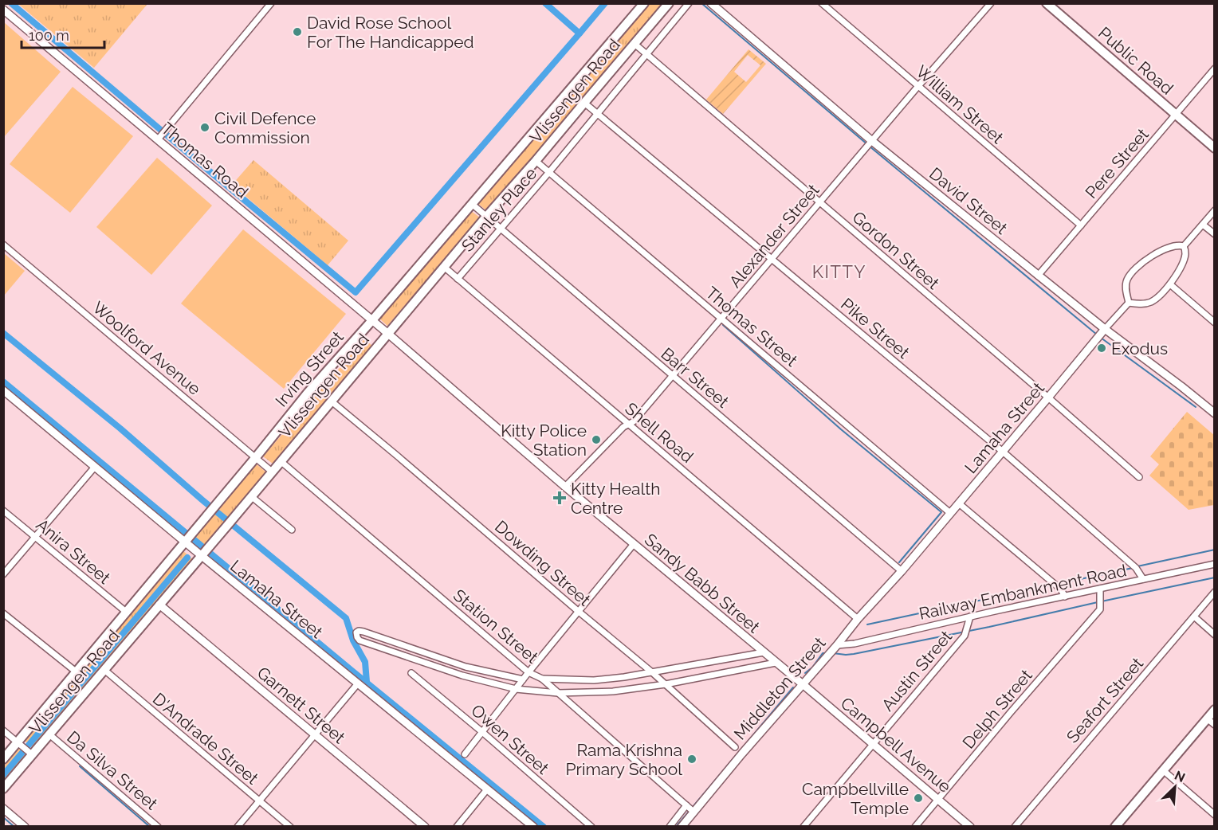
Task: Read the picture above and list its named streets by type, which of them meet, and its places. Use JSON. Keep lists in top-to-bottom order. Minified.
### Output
{"streets":{"main road":["Public Road","Vlissengen Road","Irving Street"],"street":["William Street","Thomas Road","Pere Street","David Street","Stanley Place","Alexander Street","Gordon Street","Thomas Street","Pike Street","Woolford Avenue","Barr Street","Lamaha Street","Shell Road","Anira Street","Dowding Street","Sandy Babb Street","Railway Embankment Road","Station Street","Austin Street","Middleton Street","Seafort Street","Garnett Street","Delph Street","D'Andrade Street","Owen Street","Campbell Avenue","Da Silva Street"]},"crossings":[["Public Road","Pere Street"],["Vlissengen Road","Thomas Road"],["Vlissengen Road","Gordon Street"],["Vlissengen Road","Thomas Street"],["Vlissengen Road","Pike Street"],["Vlissengen Road","Woolford Avenue"],["Vlissengen Road","Barr Street"],["Vlissengen Road","Lamaha Street"],["Vlissengen Road","Shell Road"],["Vlissengen Road","Dowding Street"],["Vlissengen Road","Sandy Babb Street"],["Vlissengen Road","Station Street"],["Vlissengen Road","Garnett Street"],["Vlissengen Road","D'Andrade Street"],["Vlissengen Road","Da Silva Street"],["William Street","Pere Street"],["Thomas Road","Irving Street"],["Thomas Road","Sandy Babb Street"],["Pere Street","David Street"],["David Street","Alexander Street"],["David Street","Lamaha Street"],["Stanley Place","Gordon Street"],["Stanley Place","Thomas Street"],["Stanley Place","Pike Street"],["Stanley Place","Barr Street"],["Stanley Place","Shell Road"],["Alexander Street","Gordon Street"],["Alexander Street","Thomas Street"],["Alexander Street","Pike Street"],["Alexander Street","Barr Street"],["Alexander Street","Shell Road"],["Alexander Street","Sandy Babb Street"],["Gordon Street","Lamaha Street"],["Thomas Street","Lamaha Street"],["Pike Street","Lamaha Street"],["Pike Street","Railway Embankment Road"],["Woolford Avenue","Irving Street"],["Irving Street","Barr Street"],["Irving Street","Lamaha Street"],["Irving Street","Anira Street"],["Barr Street","Lamaha Street"],["Barr Street","Middleton Street"],["Lamaha Street","Middleton Street"],["Shell Road","Middleton Street"],["Sandy Babb Street","Middleton Street"],["Sandy Babb Street","Campbell Avenue"],["Railway Embankment Road","Austin Street"],["Railway Embankment Road","Middleton Street"],["Railway Embankment Road","Delph Street"],["Station Street","Middleton Street"],["Austin Street","Campbell Avenue"],["Middleton Street","Campbell Avenue"],["Delph Street","Campbell Avenue"]],"districts":["KITTY"],"places":{"other":["David Rose School For The Handicapped","Civil Defence Commission","Exodus","Kitty Police Station","Rama Krishna Primary School","Campbellville Temple"],"health":["Kitty Health Centre"]},"scale_bar":"100 m","north":"top right"}
